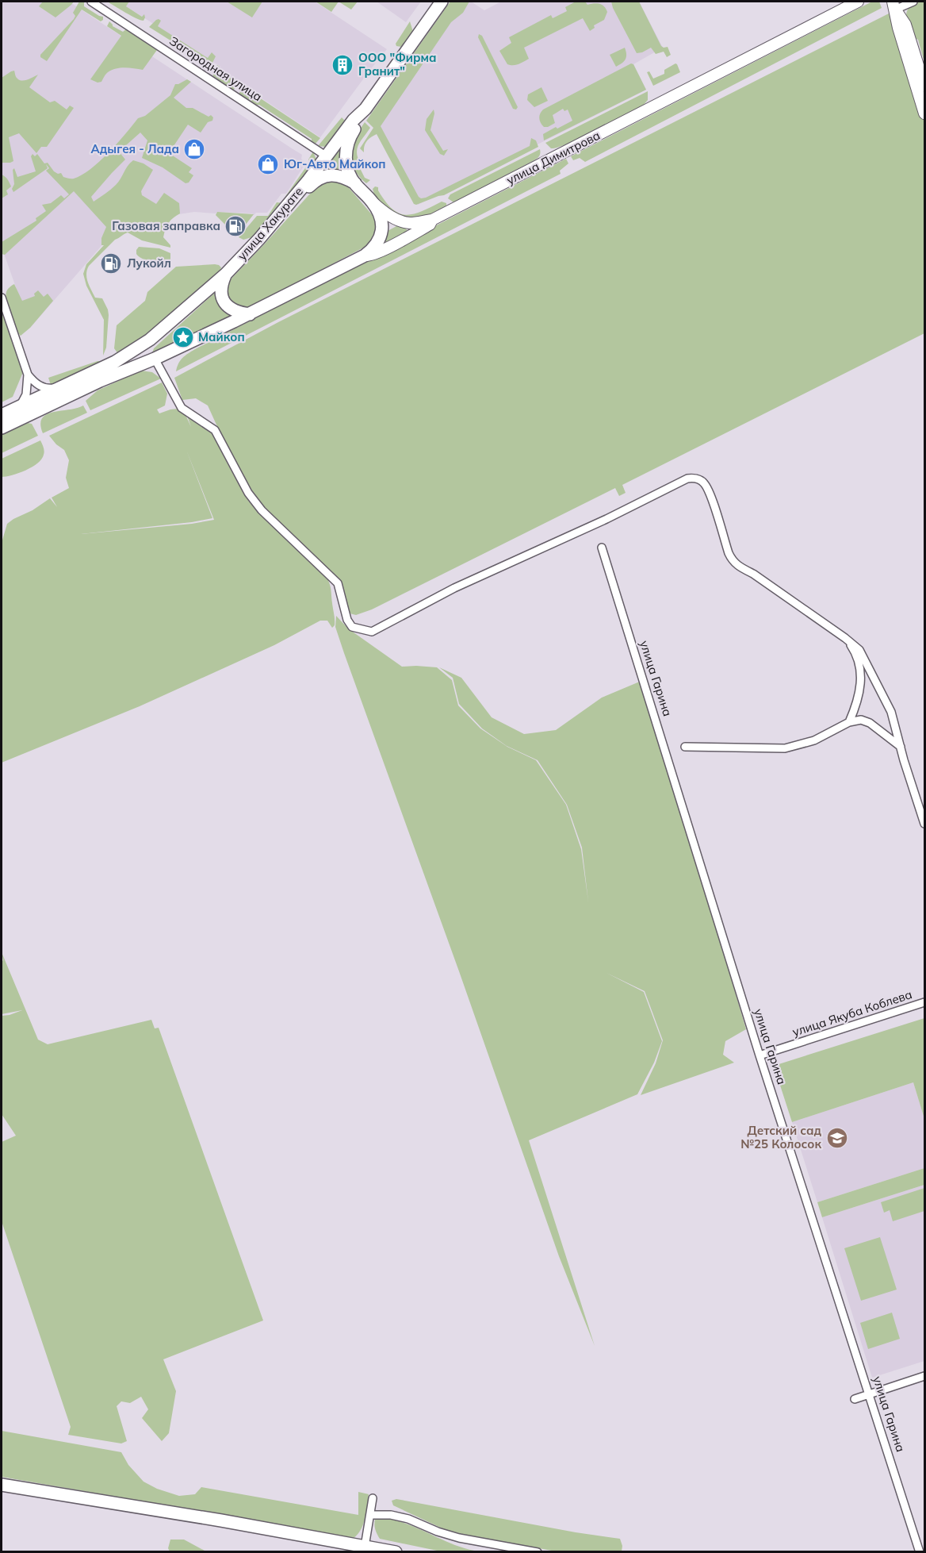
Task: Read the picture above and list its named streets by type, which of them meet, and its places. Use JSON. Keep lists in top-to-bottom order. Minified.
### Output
{"streets":{"main road":["улица Димитрова","улица Хакурате"],"street":["Загородная улица","улица Гарина","улица Якуба Коблева"]},"crossings":[["Загородная улица","улица Хакурате"],["улица Гарина","улица Якуба Коблева"]],"places":{"building":["ООО \"Фирма Гранит\""],"shop":["Адыгея - Лада","Юг-Авто Майкоп"],"fuel station":["Газовая заправка","Лукойл"],"place":["Майкоп"],"school or university":["Детский сад №25 Колосок"]}}
